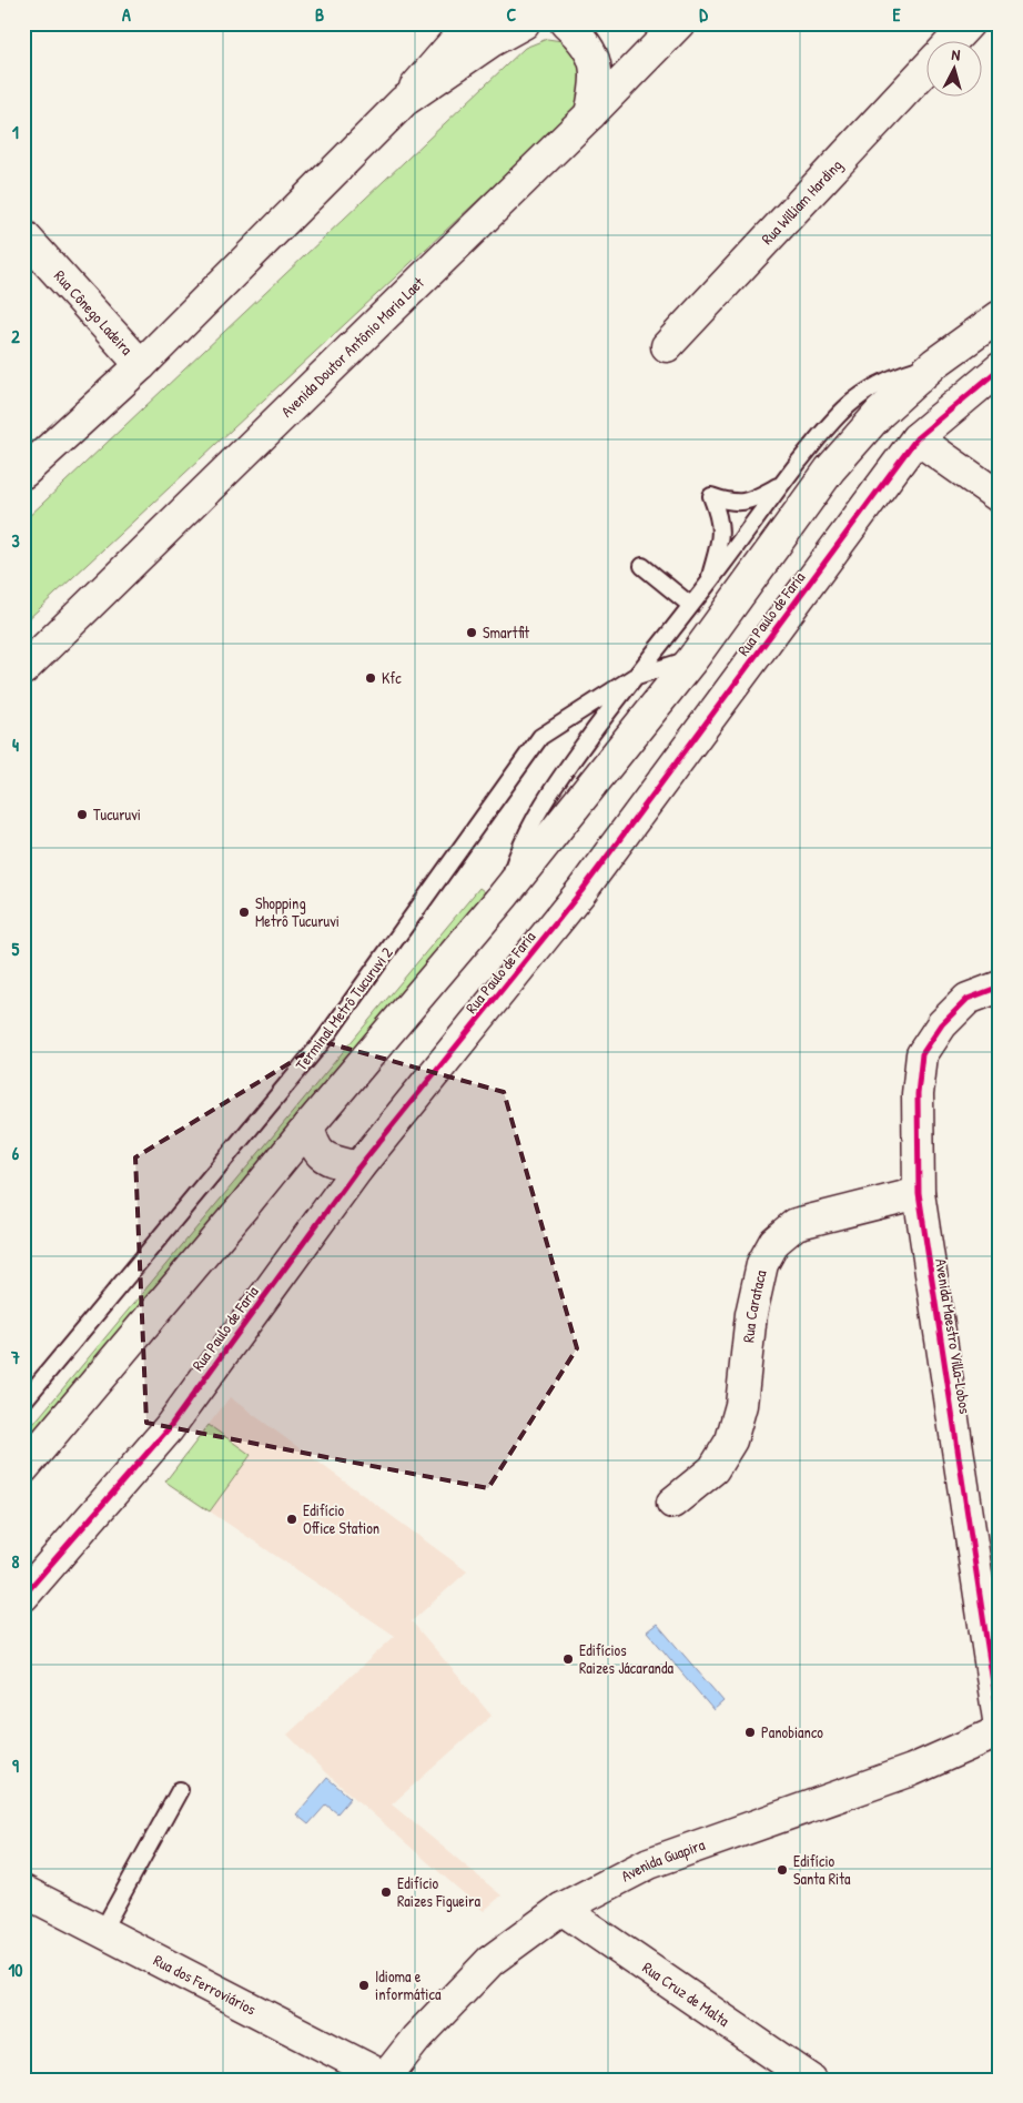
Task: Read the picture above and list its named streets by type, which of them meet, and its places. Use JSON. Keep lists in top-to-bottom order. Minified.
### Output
{"streets":{"street":["Rua William Harding","Rua Cônego Ladeira","Avenida Doutor Antônio Maria Laet","Rua Paulo de Faria","Rua Carataca","Avenida Maestro Villa-Lobos","Avenida Guapira","Rua dos Ferroviários","Rua Cruz de Malta"],"lane":["Terminal Metrô Tucuruvi 2"]},"crossings":[["Rua Carataca","Avenida Maestro Villa-Lobos"],["Avenida Guapira","Rua dos Ferroviários"],["Avenida Guapira","Rua Cruz de Malta"]],"places":["Smartfit","Kfc","Tucuruvi","Shopping Metrô Tucuruvi","Edifício Office Station","Edifícios Raizes Jácaranda","Panobianco","Edifício Santa Rita","Edifício Raizes Figueira","Idioma e informática"],"north":"top","grid":{"columns":["A","B","C","D","E"],"rows":["1","2","3","4","5","6","7","8","9","10"]}}
